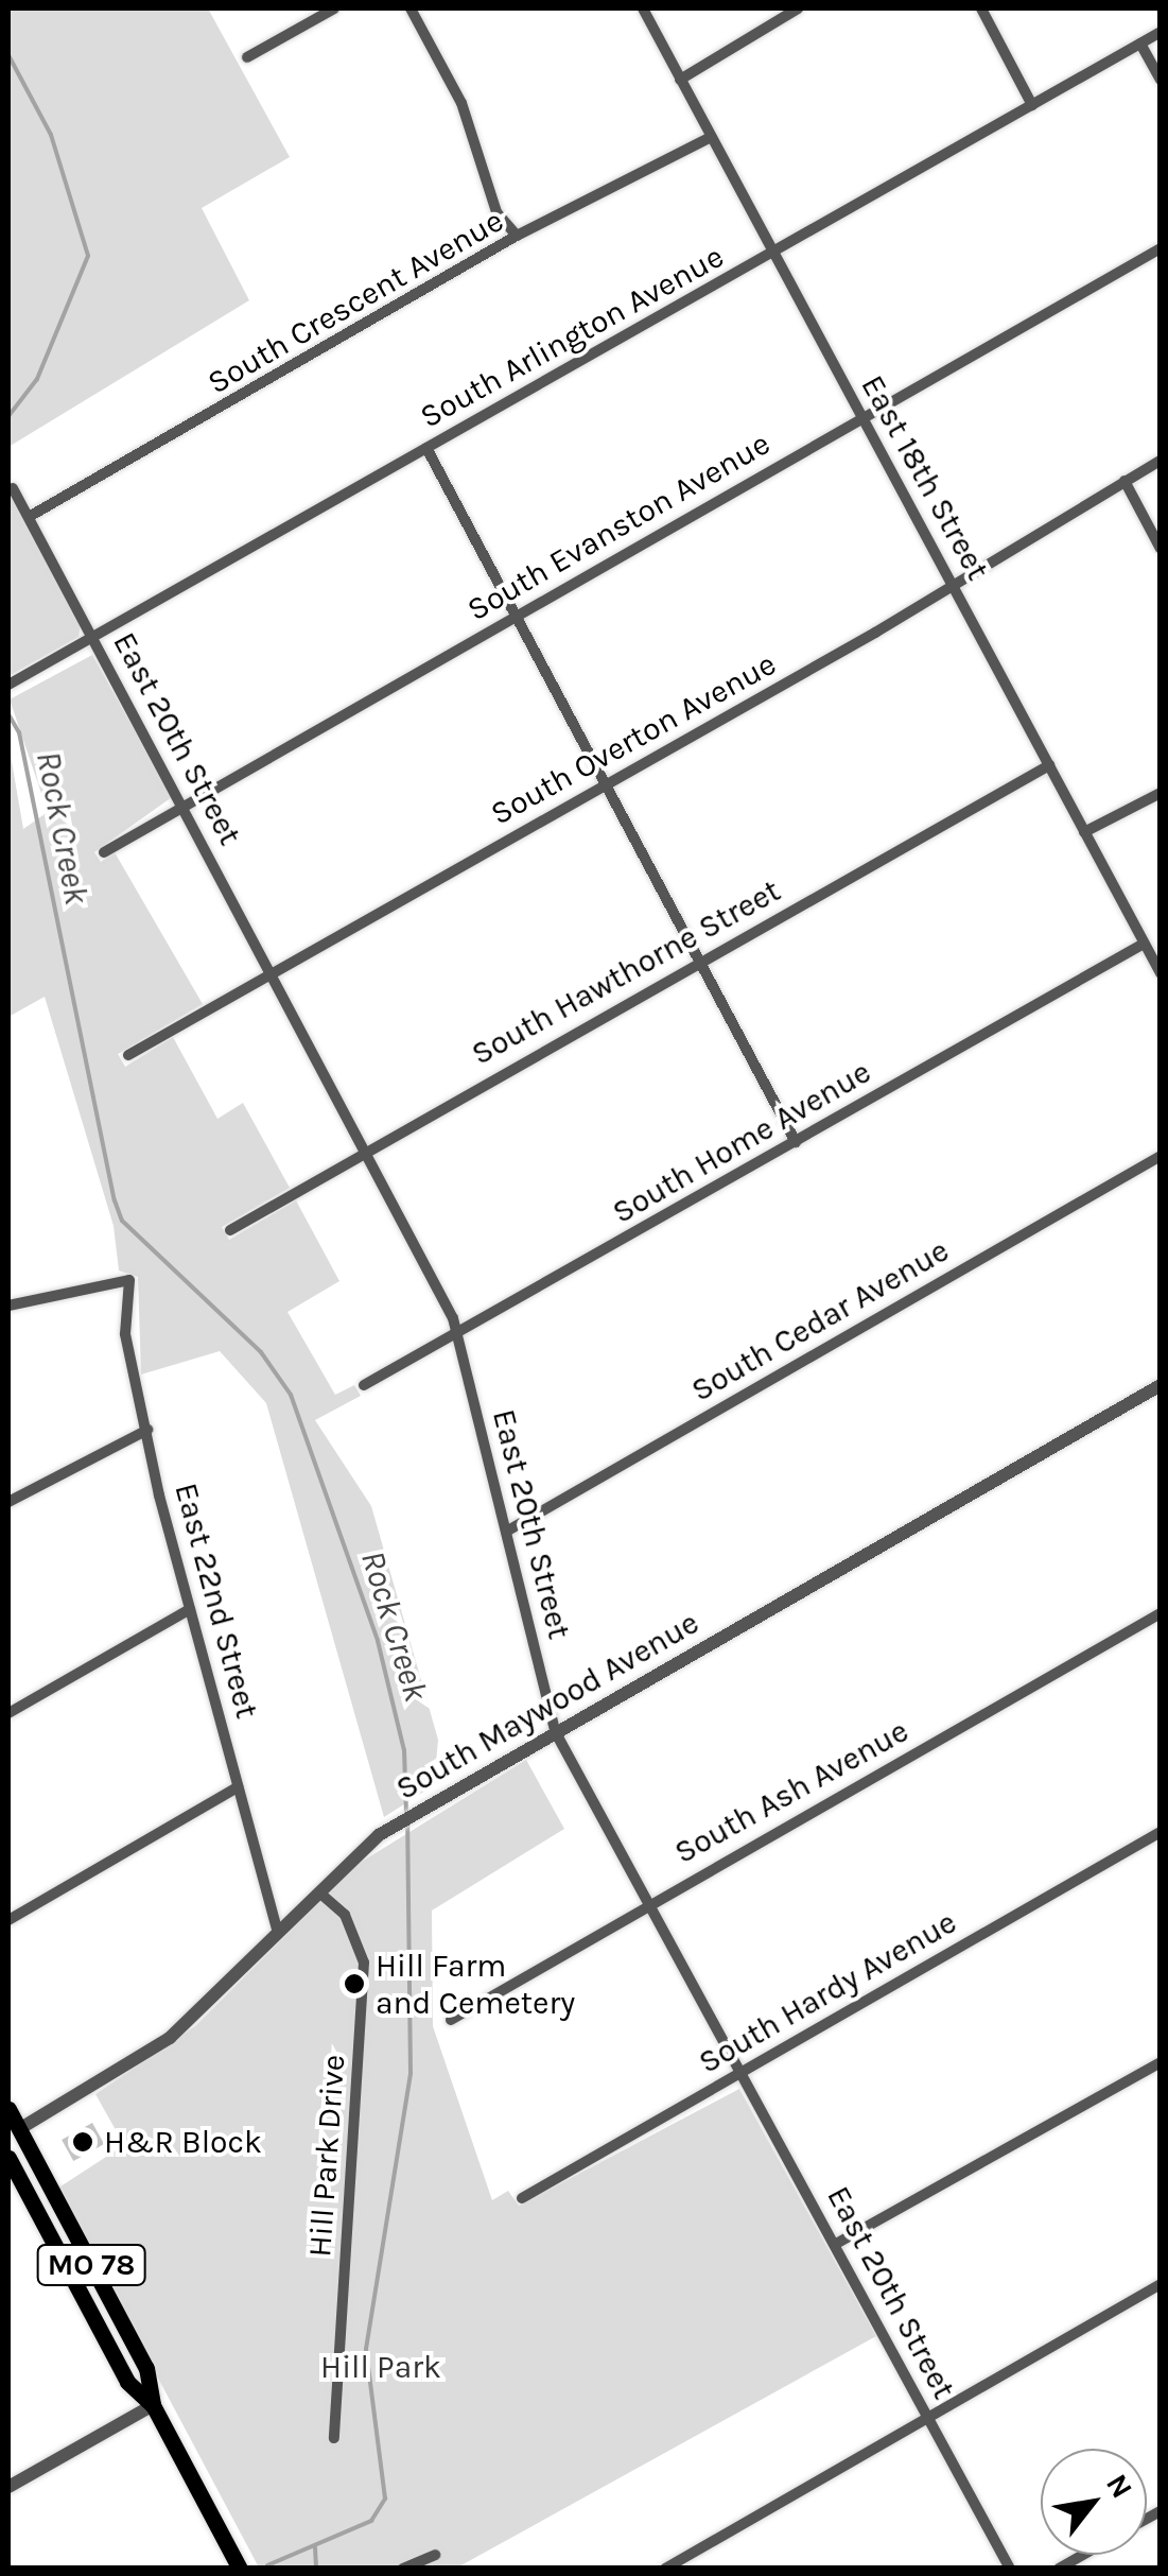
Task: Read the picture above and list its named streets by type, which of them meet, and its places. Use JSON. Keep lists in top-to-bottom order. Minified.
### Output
{"streets":{"main road":["MO 78"],"street":["South Crescent Avenue","South Arlington Avenue","East 18th Street","South Evanston Avenue","East 20th Street","South Overton Avenue","South Hawthorne Street","South Home Avenue","South Cedar Avenue","East 22nd Street","South Maywood Avenue","South Ash Avenue","South Hardy Avenue","Hill Park Drive"]},"crossings":[["South Crescent Avenue","East 18th Street"],["South Crescent Avenue","East 20th Street"],["South Arlington Avenue","East 18th Street"],["South Arlington Avenue","East 20th Street"],["East 18th Street","South Evanston Avenue"],["East 18th Street","South Overton Avenue"],["East 18th Street","South Hawthorne Street"],["East 18th Street","South Home Avenue"],["South Evanston Avenue","East 20th Street"],["East 20th Street","South Overton Avenue"],["East 20th Street","South Hawthorne Street"],["East 20th Street","South Home Avenue"],["East 20th Street","South Cedar Avenue"],["East 20th Street","South Maywood Avenue"],["East 20th Street","South Ash Avenue"],["East 20th Street","South Hardy Avenue"],["East 22nd Street","South Maywood Avenue"],["South Maywood Avenue","Hill Park Drive"],["South Maywood Avenue","MO 78"]],"water":["Rock Creek"],"parks":["Hill Park"],"places":["Hill Farm and Cemetery","H&R Block"],"north":"top right"}
